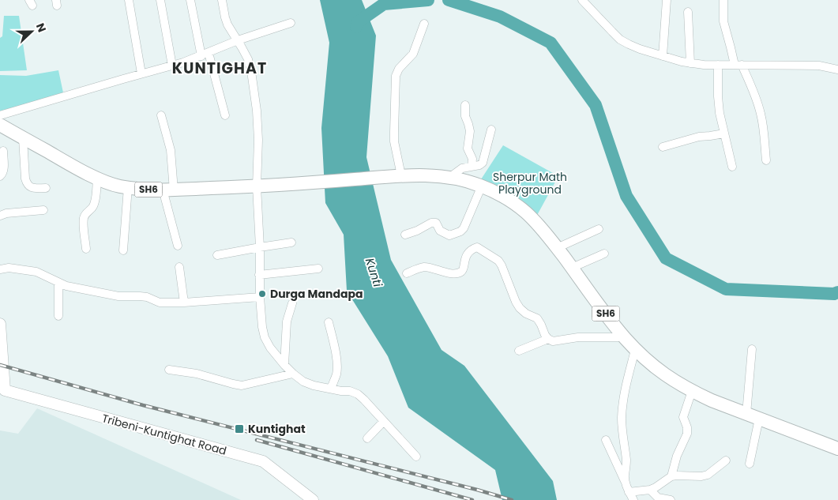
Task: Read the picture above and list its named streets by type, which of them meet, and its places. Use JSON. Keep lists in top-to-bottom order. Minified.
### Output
{"streets":{"main road":["SH6","Tribeni-Kuntighat Road"]},"districts":["KUNTIGHAT"],"water":["Kunti"],"parks":["Sherpur Math Playground"],"places":{"other":["Durga Mandapa"],"transit":["Kuntighat"]},"north":"right"}
